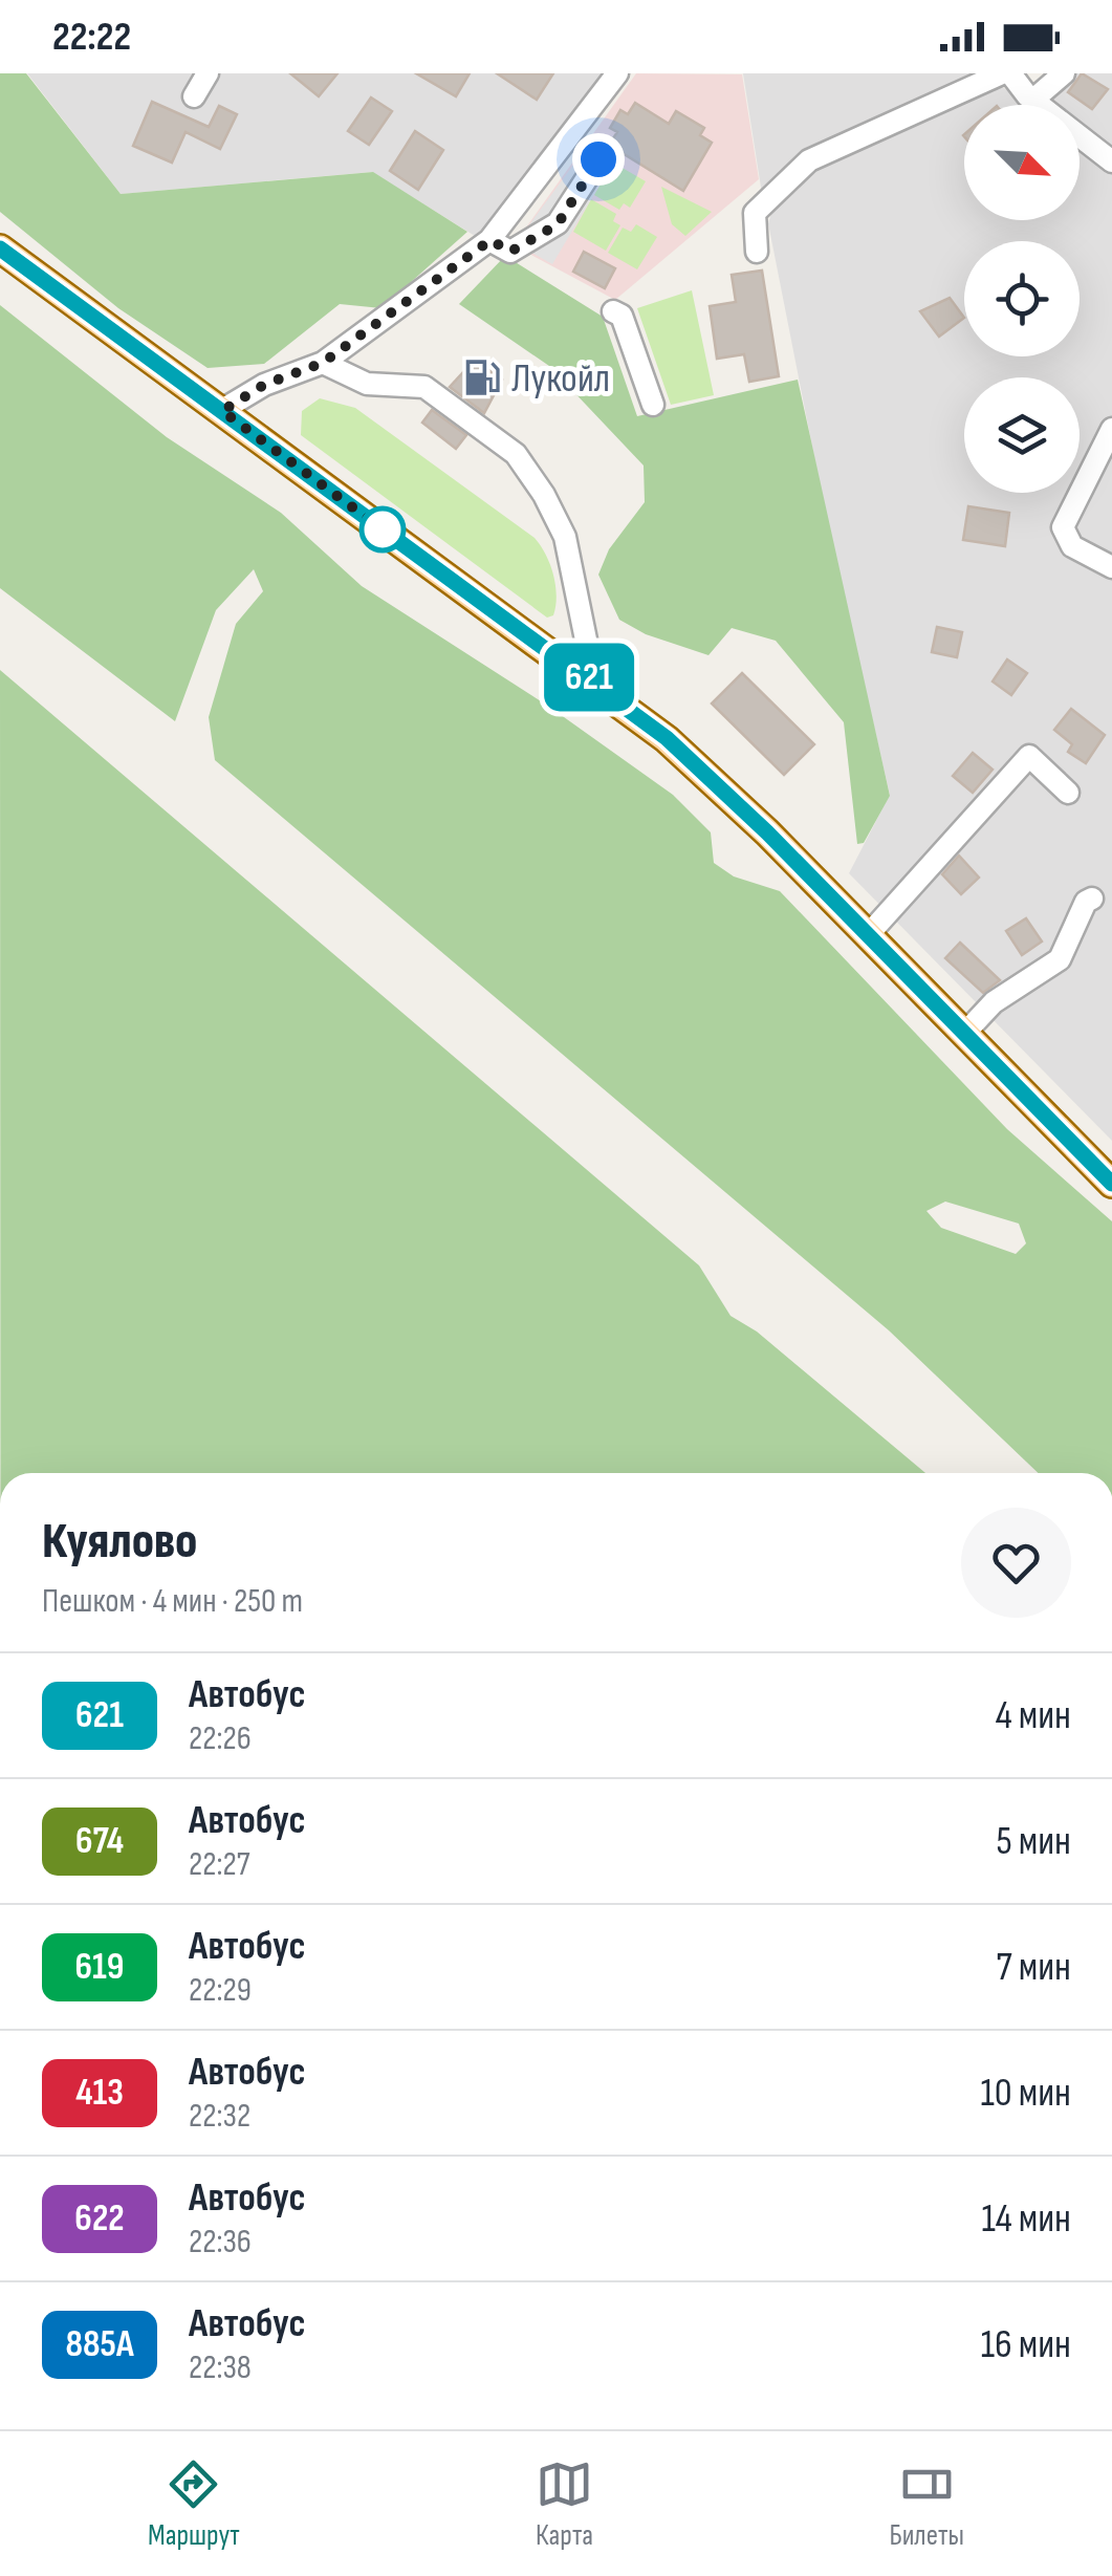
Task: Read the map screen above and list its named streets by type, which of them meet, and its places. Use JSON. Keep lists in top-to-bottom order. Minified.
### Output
{"places":{"fuel station":["Лукойл"]},"lines":["bus line 621"],"north":"bottom right","page":{"status":"22:22","on_map":"621","heading":["Куялово","Пешком · 4 мин · 250 m"],"list":[{"mark":"621","name":"Автобус","note":"22:26","value":"4 мин"},{"mark":"674","name":"Автобус","note":"22:27","value":"5 мин"},{"mark":"619","name":"Автобус","note":"22:29","value":"7 мин"},{"mark":"413","name":"Автобус","note":"22:32","value":"10 мин"},{"mark":"622","name":"Автобус","note":"22:36","value":"14 мин"},{"mark":"885А","name":"Автобус","note":"22:38","value":"16 мин"}],"tabs":["Маршрут","Карта","Билеты"]}}
